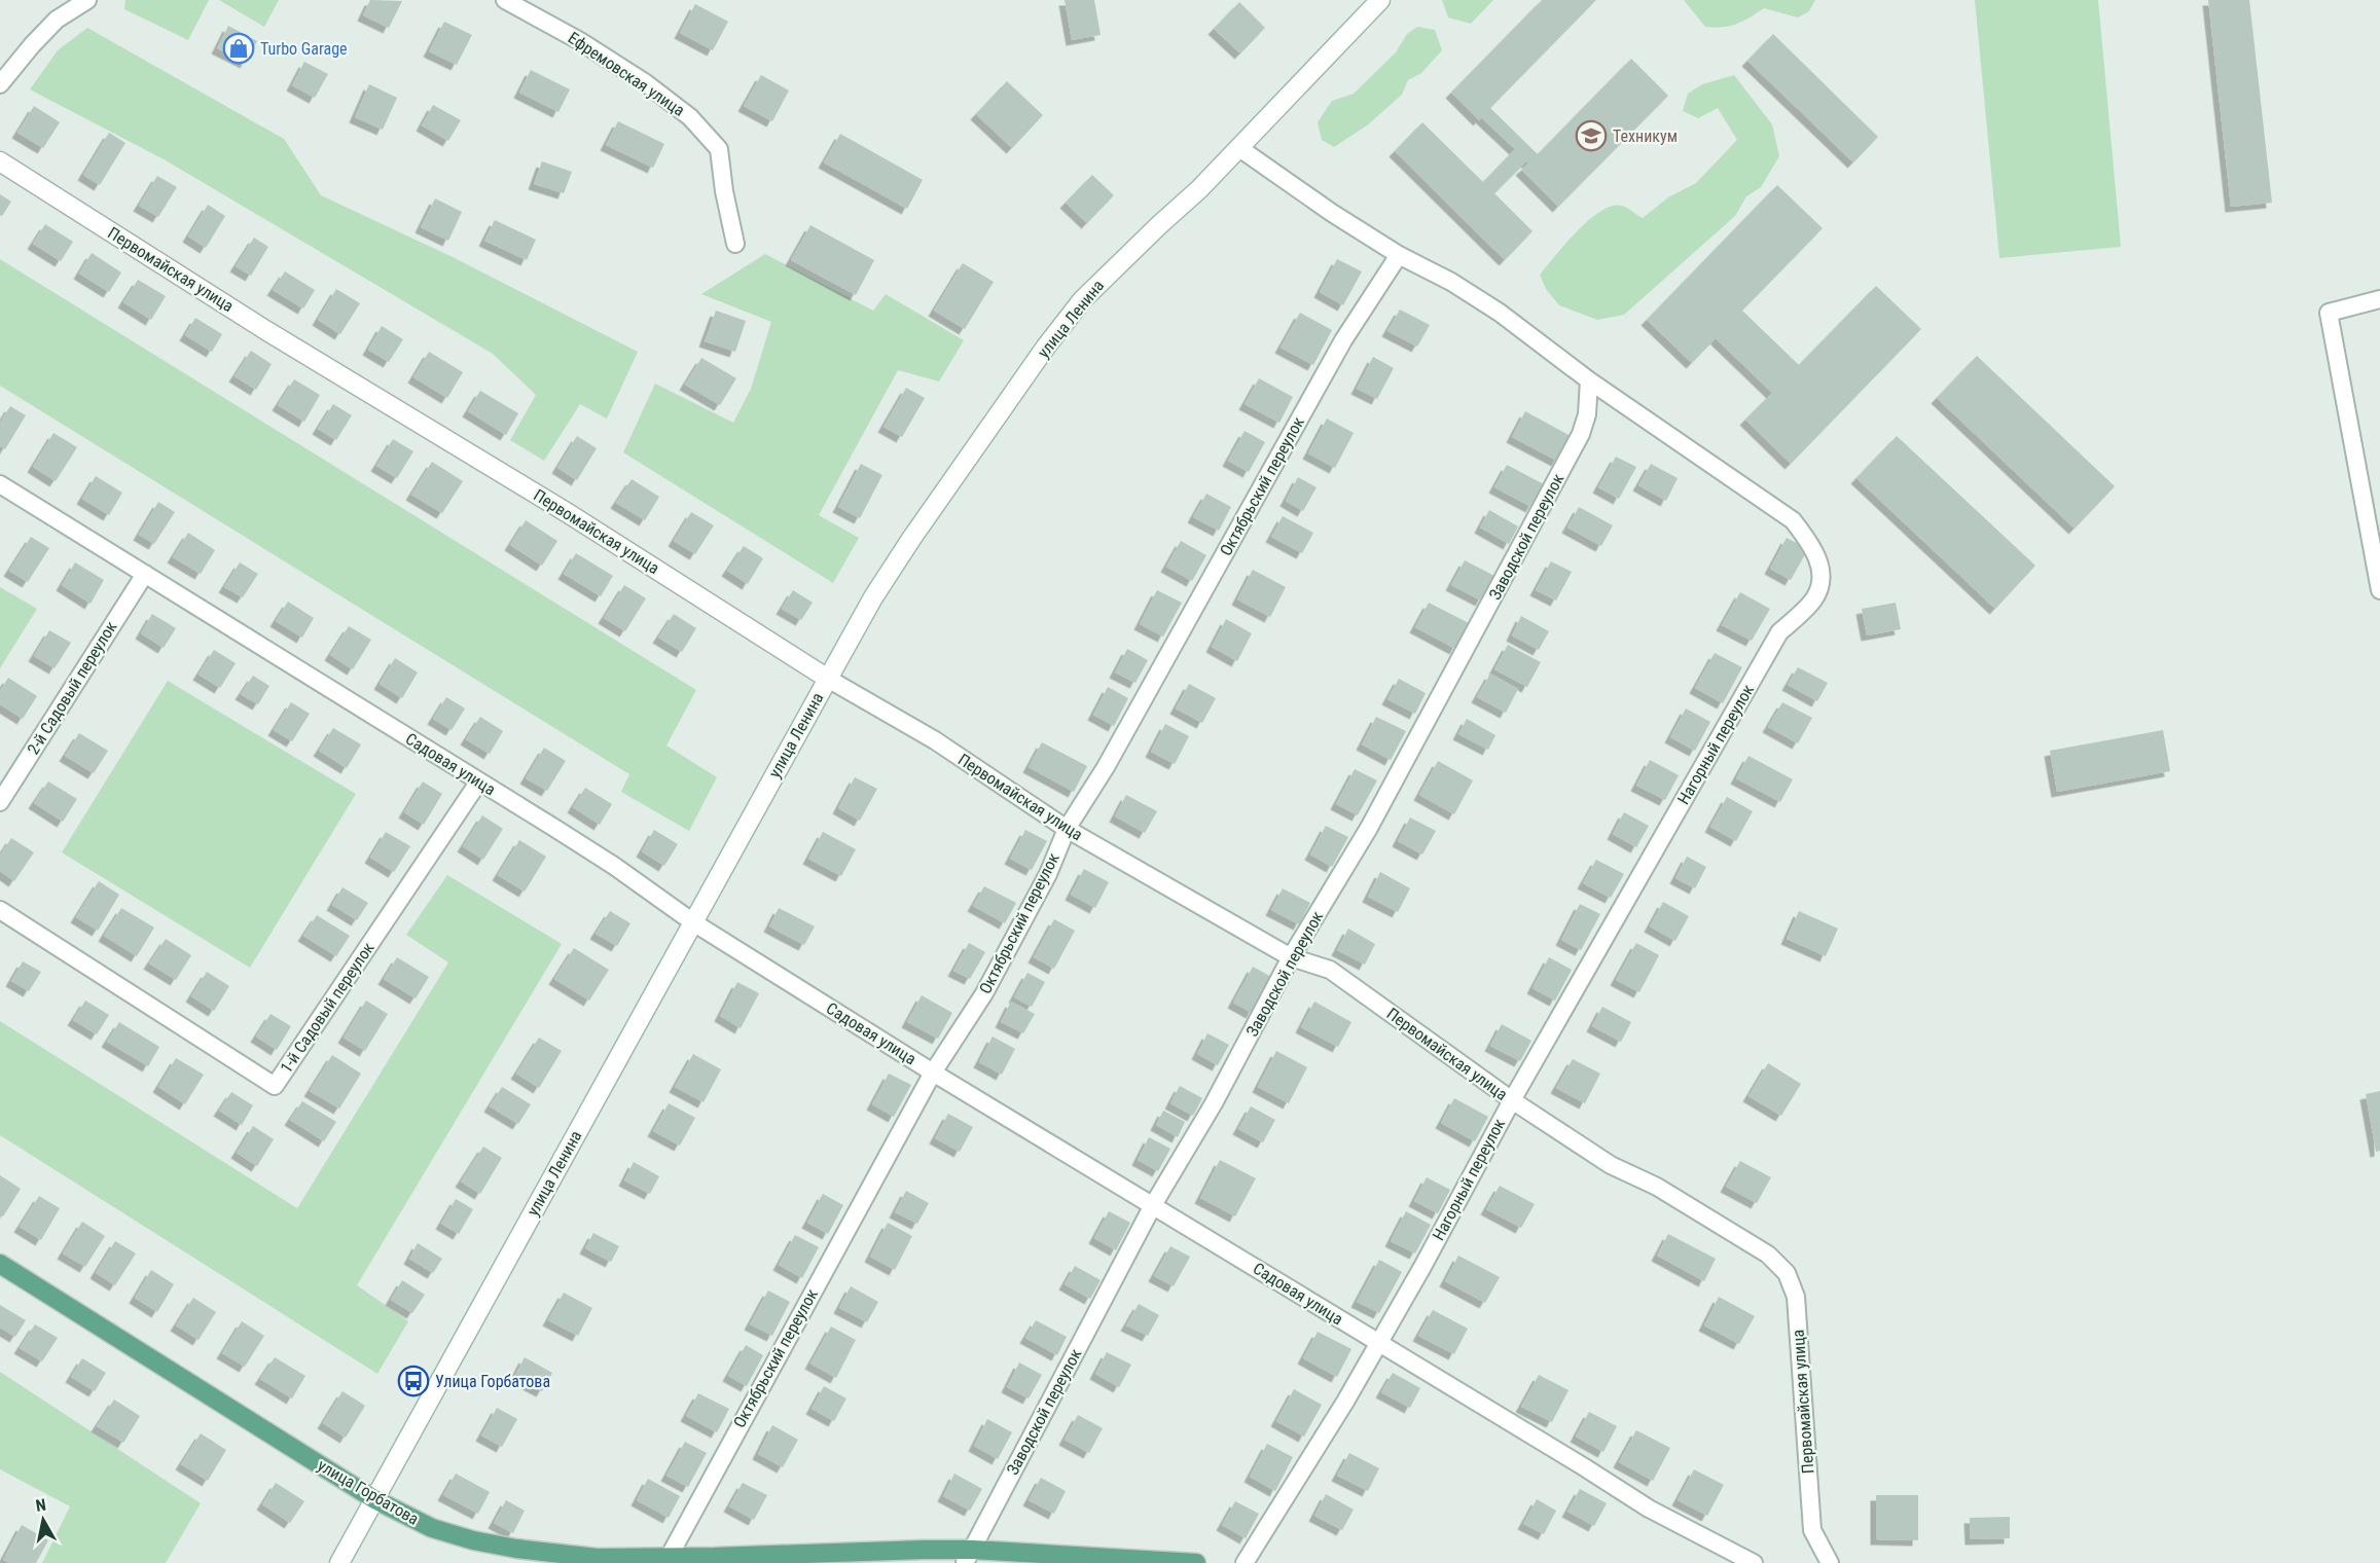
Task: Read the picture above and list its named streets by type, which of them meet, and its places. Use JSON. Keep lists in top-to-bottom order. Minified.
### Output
{"streets":{"main road":["Первомайская улица","улица Ленина","улица Горбатова"],"street":["Ефремовская улица","Октябрьский переулок","Заводской переулок","2-й Садовый переулок","Нагорный переулок","Садовая улица","1-й Садовый переулок"]},"crossings":[["Первомайская улица","улица Ленина"],["Первомайская улица","Октябрьский переулок"],["Первомайская улица","Заводской переулок"],["Первомайская улица","Нагорный переулок"],["улица Ленина","Нагорный переулок"],["улица Ленина","Садовая улица"],["улица Ленина","улица Горбатова"],["Октябрьский переулок","Нагорный переулок"],["Октябрьский переулок","Садовая улица"],["Октябрьский переулок","улица Горбатова"],["Заводской переулок","Нагорный переулок"],["Заводской переулок","Садовая улица"],["Заводской переулок","улица Горбатова"],["2-й Садовый переулок","Садовая улица"],["Нагорный переулок","Садовая улица"],["Садовая улица","1-й Садовый переулок"]],"places":{"shop":["Turbo Garage"],"school or university":["Техникум"],"bus stop":["Улица Горбатова"]},"north":"top"}
